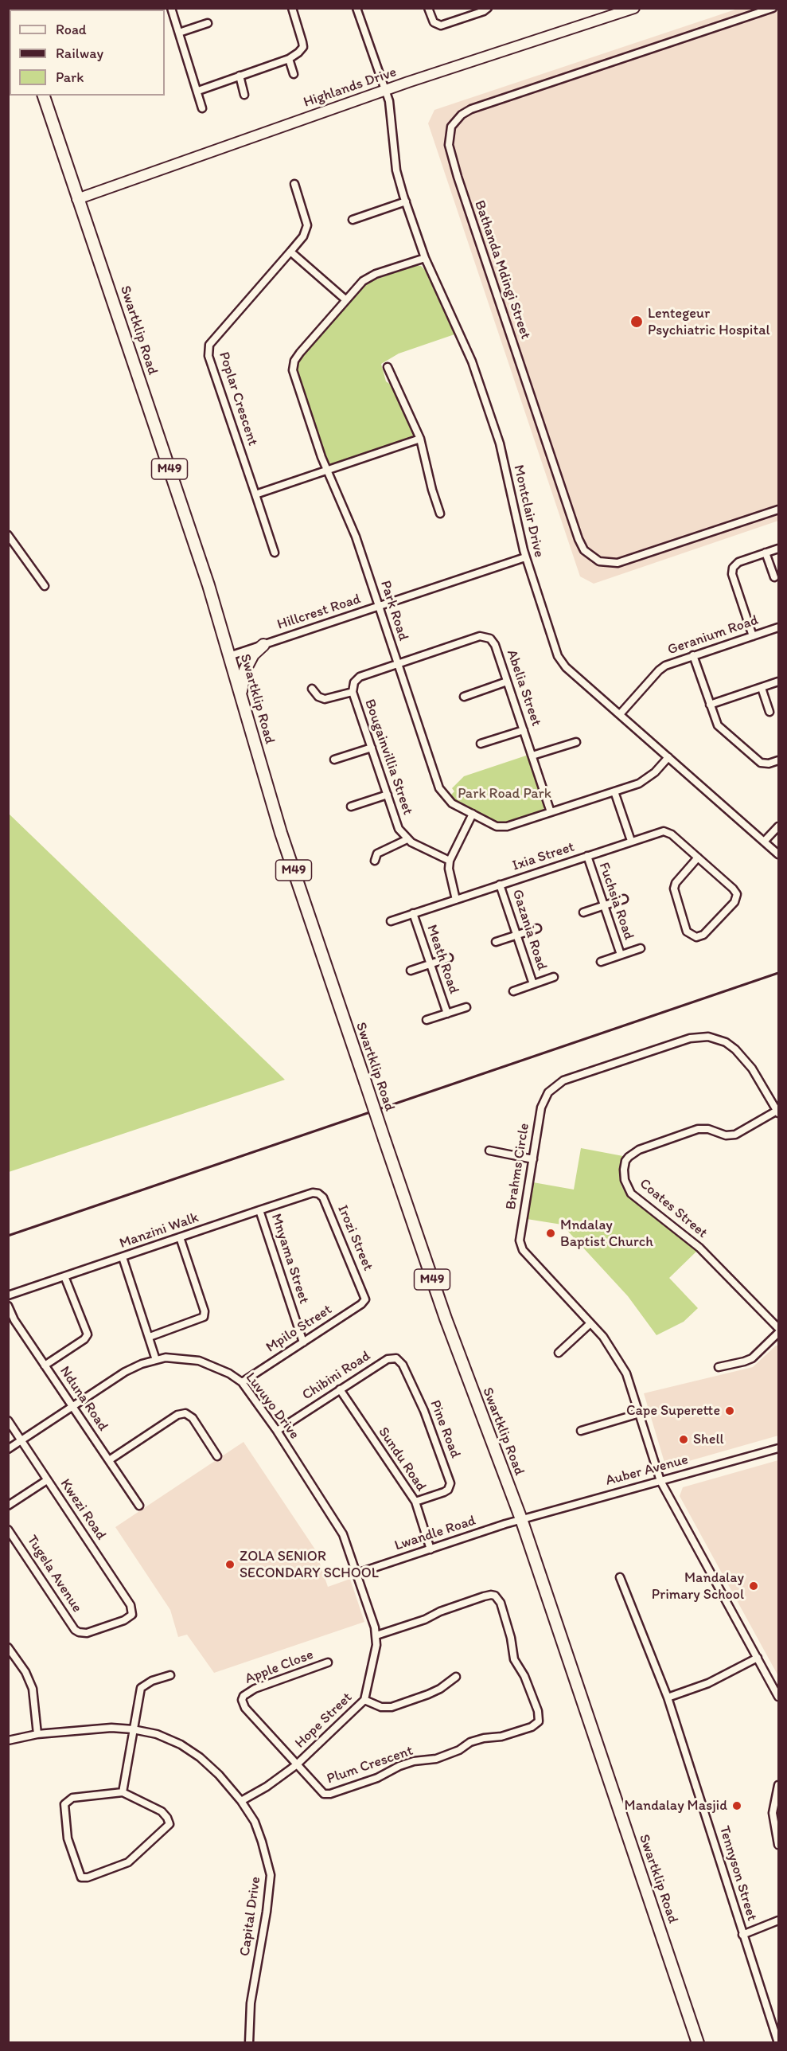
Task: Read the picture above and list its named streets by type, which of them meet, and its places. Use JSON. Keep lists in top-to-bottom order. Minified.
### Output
{"streets":{"main road":["Highlands Drive","Swartklip Road","M49"],"street":["Bathanda Mdingi Street","Poplar Crescent","Montclair Drive","Park Road","Hillcrest Road","Geranium Road","Abelia Street","Bougainvillia Street","Ixia Street","Fuchsia Road","Gazania Road","Meath Road","Brahms Circle","Coates Street","Manzini Walk","Irozi Street","Mnyama Street","Mpilo Street","Chibini Road","Nduna Road","Luvuyo Drive","Pine Road","Sundu Road","Auber Avenue","Kwezi Road","Lwandle Road","Tugela Avenue","Apple Close","Hope Street","Plum Crescent","Tennyson Street","Capital Drive"]},"crossings":[["Highlands Drive","Swartklip Road"],["Highlands Drive","Montclair Drive"],["Swartklip Road","Hillcrest Road"],["Swartklip Road","Auber Avenue"],["Swartklip Road","Lwandle Road"],["Montclair Drive","Park Road"],["Montclair Drive","Hillcrest Road"],["Montclair Drive","Geranium Road"],["Park Road","Hillcrest Road"],["Park Road","Abelia Street"],["Park Road","Bougainvillia Street"],["Abelia Street","Bougainvillia Street"],["Ixia Street","Fuchsia Road"],["Ixia Street","Gazania Road"],["Ixia Street","Meath Road"],["Brahms Circle","Coates Street"],["Brahms Circle","Auber Avenue"],["Manzini Walk","Irozi Street"],["Manzini Walk","Mnyama Street"],["Irozi Street","Mpilo Street"],["Mnyama Street","Mpilo Street"],["Mpilo Street","Luvuyo Drive"],["Chibini Road","Luvuyo Drive"],["Chibini Road","Pine Road"],["Chibini Road","Sundu Road"],["Nduna Road","Luvuyo Drive"],["Luvuyo Drive","Kwezi Road"],["Luvuyo Drive","Lwandle Road"],["Luvuyo Drive","Hope Street"],["Pine Road","Sundu Road"],["Sundu Road","Lwandle Road"],["Auber Avenue","Lwandle Road"],["Kwezi Road","Tugela Avenue"],["Lwandle Road","Hope Street"],["Apple Close","Hope Street"],["Apple Close","Plum Crescent"],["Hope Street","Plum Crescent"],["Hope Street","Capital Drive"]],"parks":["Park Road Park"],"places":["Lentegeur Psychiatric Hospital","Mndalay Baptist Church","Cape Superette","Shell","ZOLA SENIOR SECONDARY SCHOOL","Mandalay Primary School","Mandalay Masjid"],"legend":["Road","Railway","Park"]}
